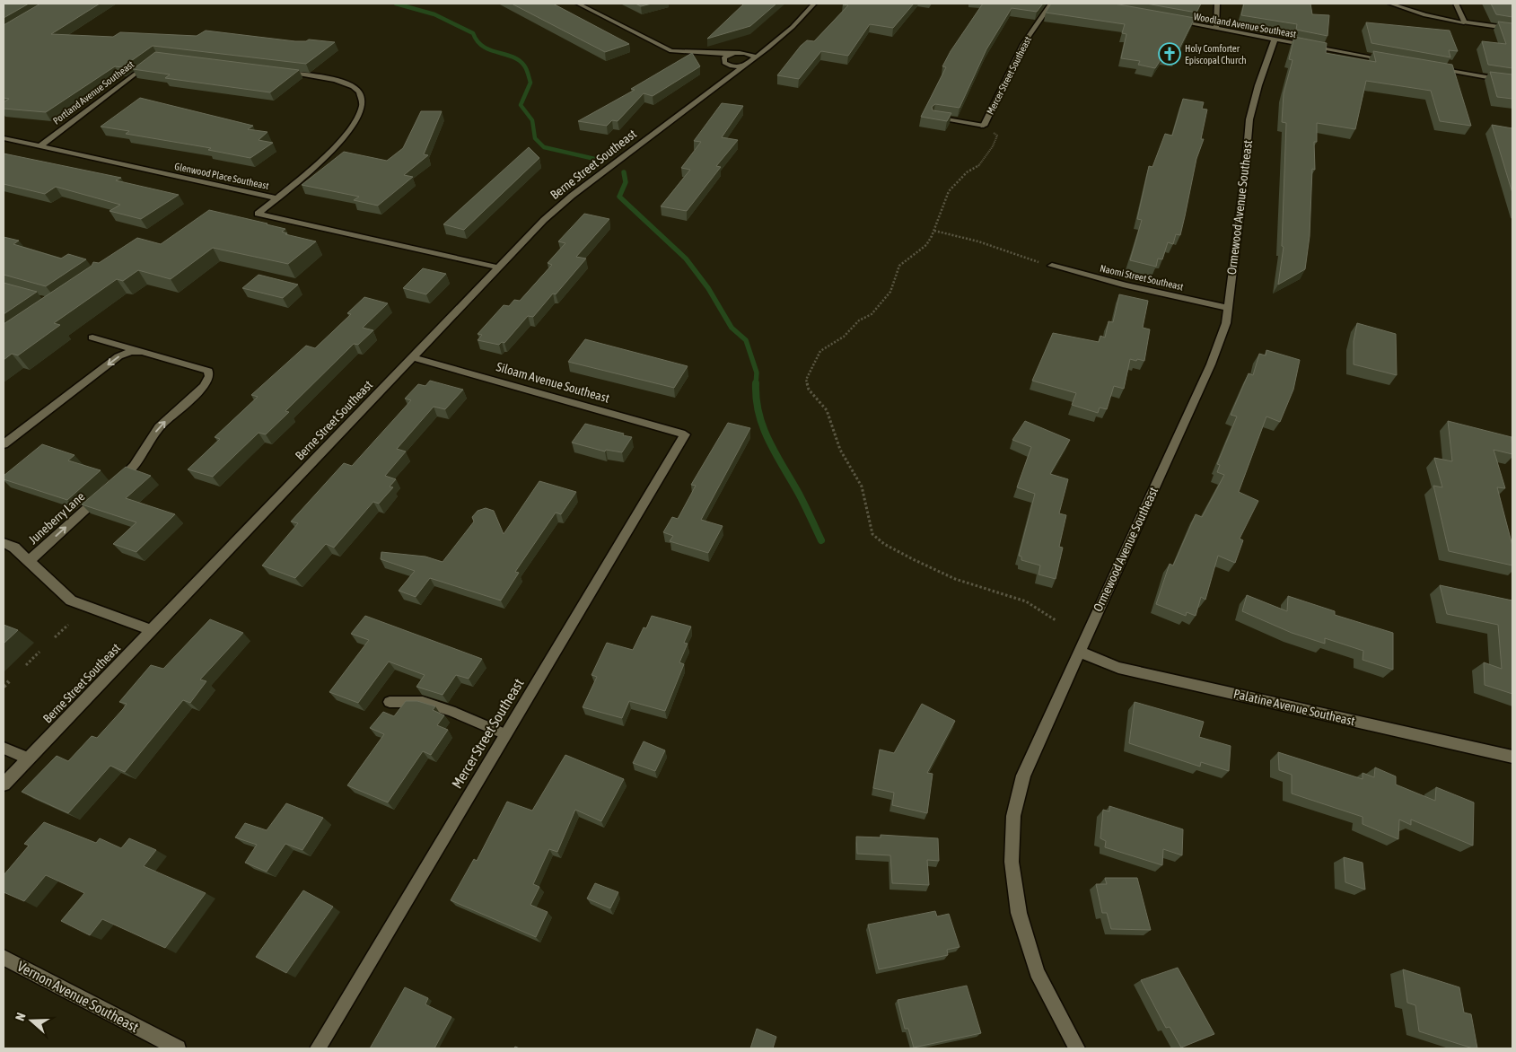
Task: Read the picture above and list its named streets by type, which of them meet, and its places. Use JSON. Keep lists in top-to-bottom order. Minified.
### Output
{"streets":{"street":["Woodland Avenue Southeast","Mercer Street Southeast","Portland Avenue Southeast","Berne Street Southeast","Glenwood Place Southeast","Ormewood Avenue Southeast","Naomi Street Southeast","Siloam Avenue Southeast","Juneberry Lane","Palatine Avenue Southeast","Vernon Avenue Southeast"]},"crossings":[["Woodland Avenue Southeast","Ormewood Avenue Southeast"],["Mercer Street Southeast","Siloam Avenue Southeast"],["Portland Avenue Southeast","Glenwood Place Southeast"],["Berne Street Southeast","Glenwood Place Southeast"],["Berne Street Southeast","Siloam Avenue Southeast"],["Ormewood Avenue Southeast","Naomi Street Southeast"],["Ormewood Avenue Southeast","Palatine Avenue Southeast"]],"places":{"church":["Holy Comforter Episcopal Church"]},"north":"left"}
